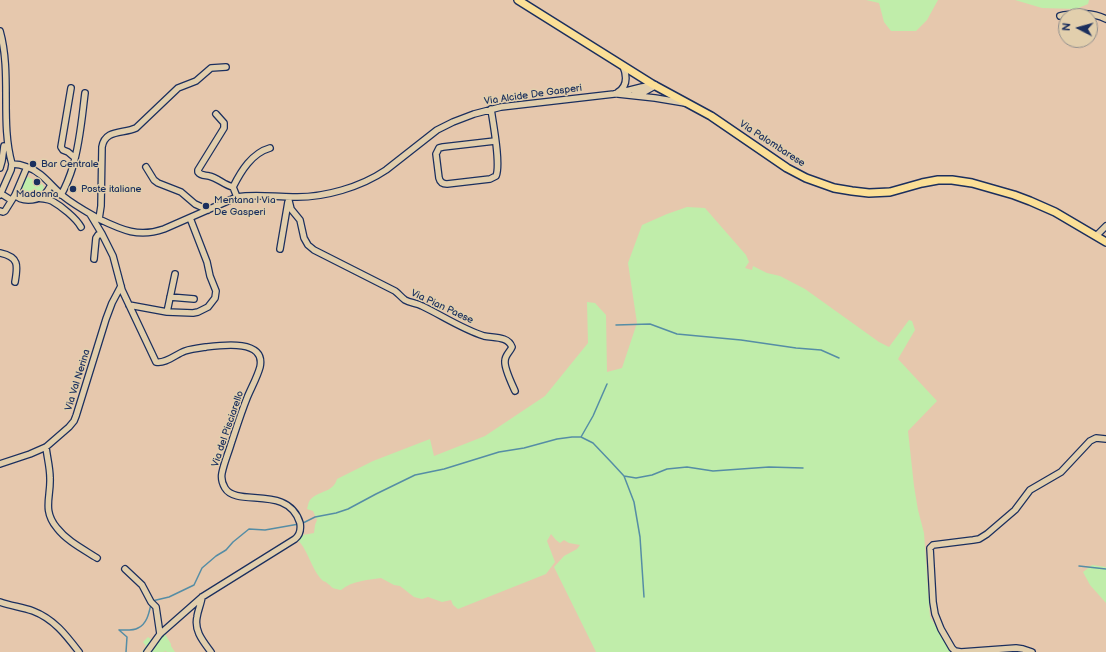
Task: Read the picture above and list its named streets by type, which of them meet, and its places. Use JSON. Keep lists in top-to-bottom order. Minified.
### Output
{"streets":{"main road":["Via Palombarese"],"street":["Via Alcide De Gasperi","Via Pian Paese","Via Val Nerina","Via del Pisciarello"]},"crossings":[["Via Alcide De Gasperi","Via Palombarese"],["Via Alcide De Gasperi","Via Pian Paese"],["Via Alcide De Gasperi","Via del Pisciarello"],["Via Val Nerina","Via del Pisciarello"]],"places":["Bar Centrale","Madonna","Poste italiane","Mentana | Via De Gasperi"],"north":"left"}
